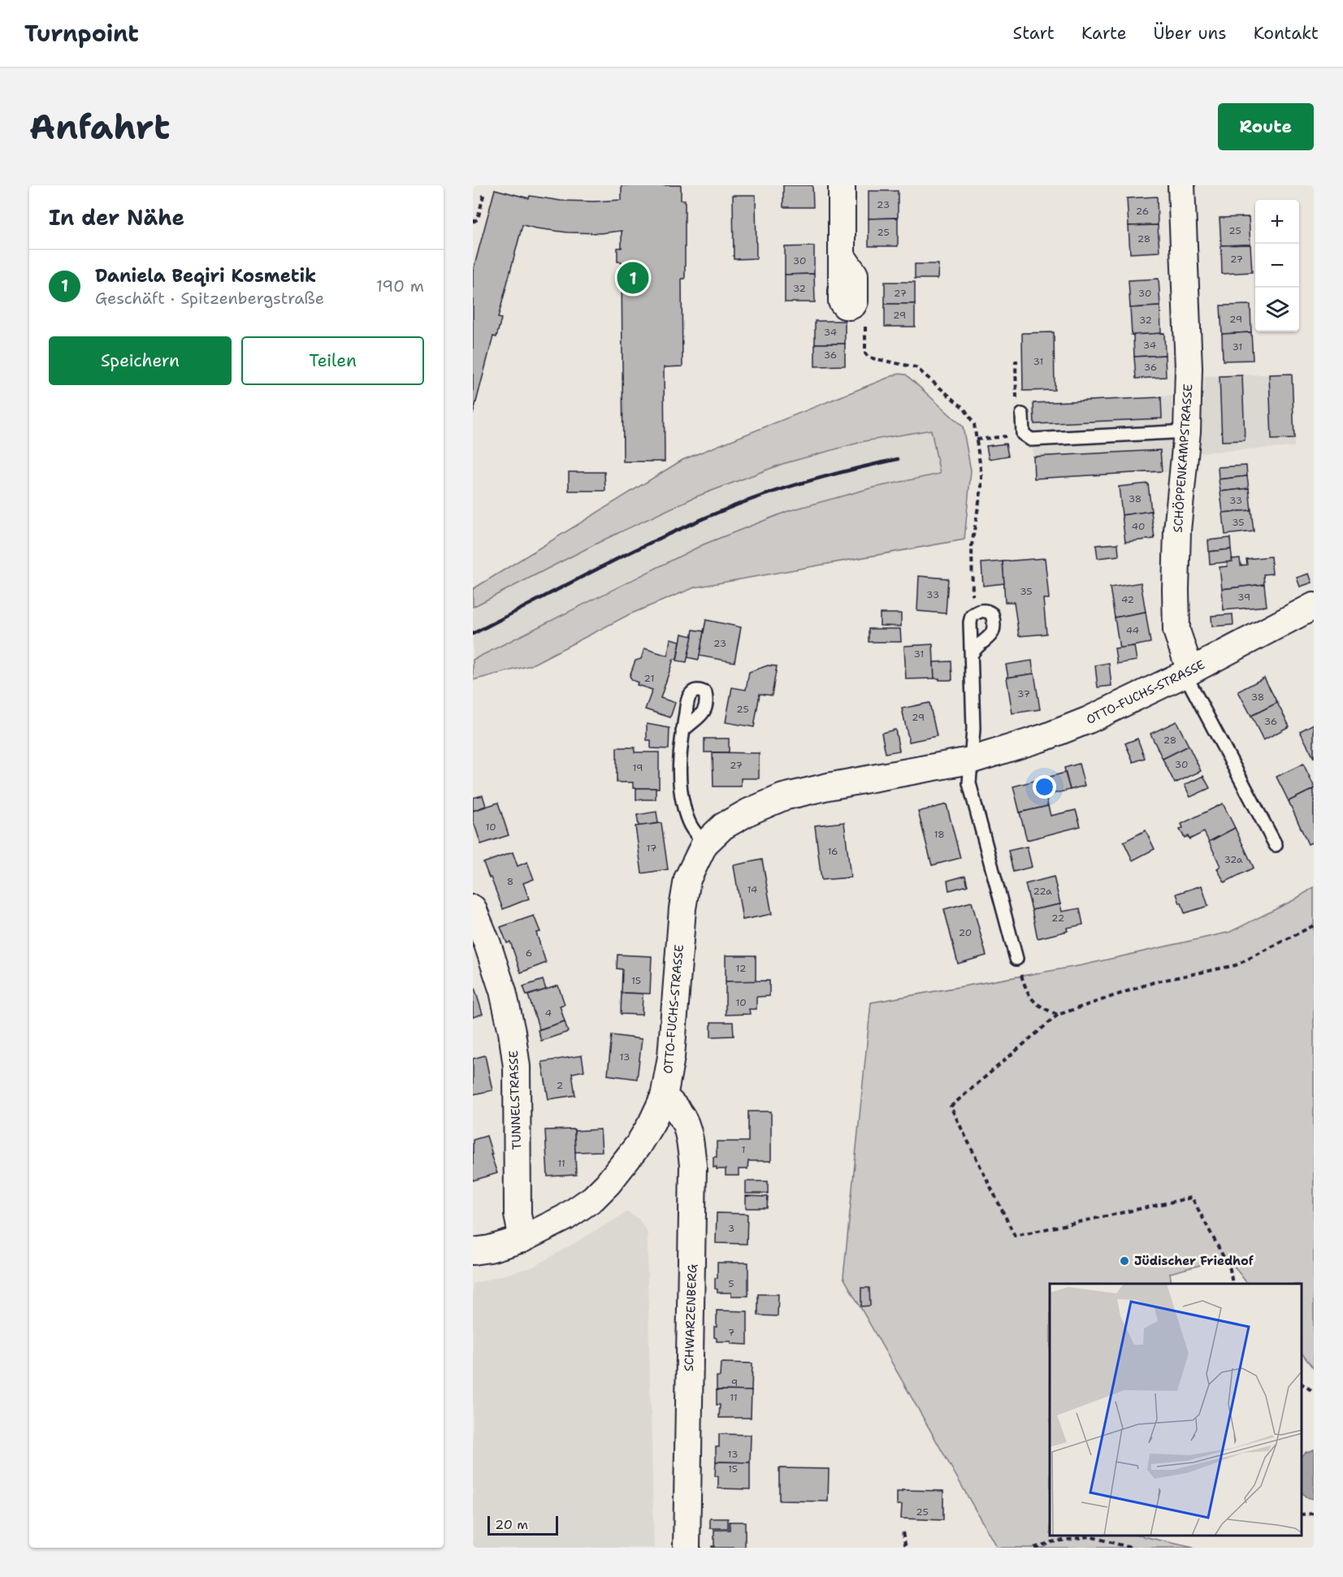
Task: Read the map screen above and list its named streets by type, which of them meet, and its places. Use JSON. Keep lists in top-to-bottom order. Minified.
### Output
{"streets":{"street":["SCHÖPPENKAMPSTRASSE","OTTO-FUCHS-STRASSE","TUNNELSTRASSE","SCHWARZENBERG"]},"crossings":[["SCHÖPPENKAMPSTRASSE","OTTO-FUCHS-STRASSE"],["OTTO-FUCHS-STRASSE","TUNNELSTRASSE"],["OTTO-FUCHS-STRASSE","SCHWARZENBERG"]],"places":["Jüdischer Friedhof"],"house_numbers":["23","26","25","25","28","27","30","32","27","30","29","29","32","34","34","31","36","31","36","38","33","35","40","35","33","39","42","44","23","31","21","37","38","25","29","36","28","30","27","19","10","18","17","16","32a","8","14","22a","22","20","6","12","15","10","4","13","2","1","11","3","5","7","9","11","13","15","25"],"scale_bar":"20 m","page":{"header":"Turnpoint","nav":["Start","Karte","Über uns","Kontakt"],"buttons":["Route",["Speichern","Teilen"]],"title":"Anfahrt","heading":"In der Nähe","map_buttons":["+","−"],"list":[{"mark":"1","name":"Daniela Beqiri Kosmetik","note":"Geschäft · Spitzenbergstraße","value":"190 m"}],"pins":"1","scale":"20 m"}}
